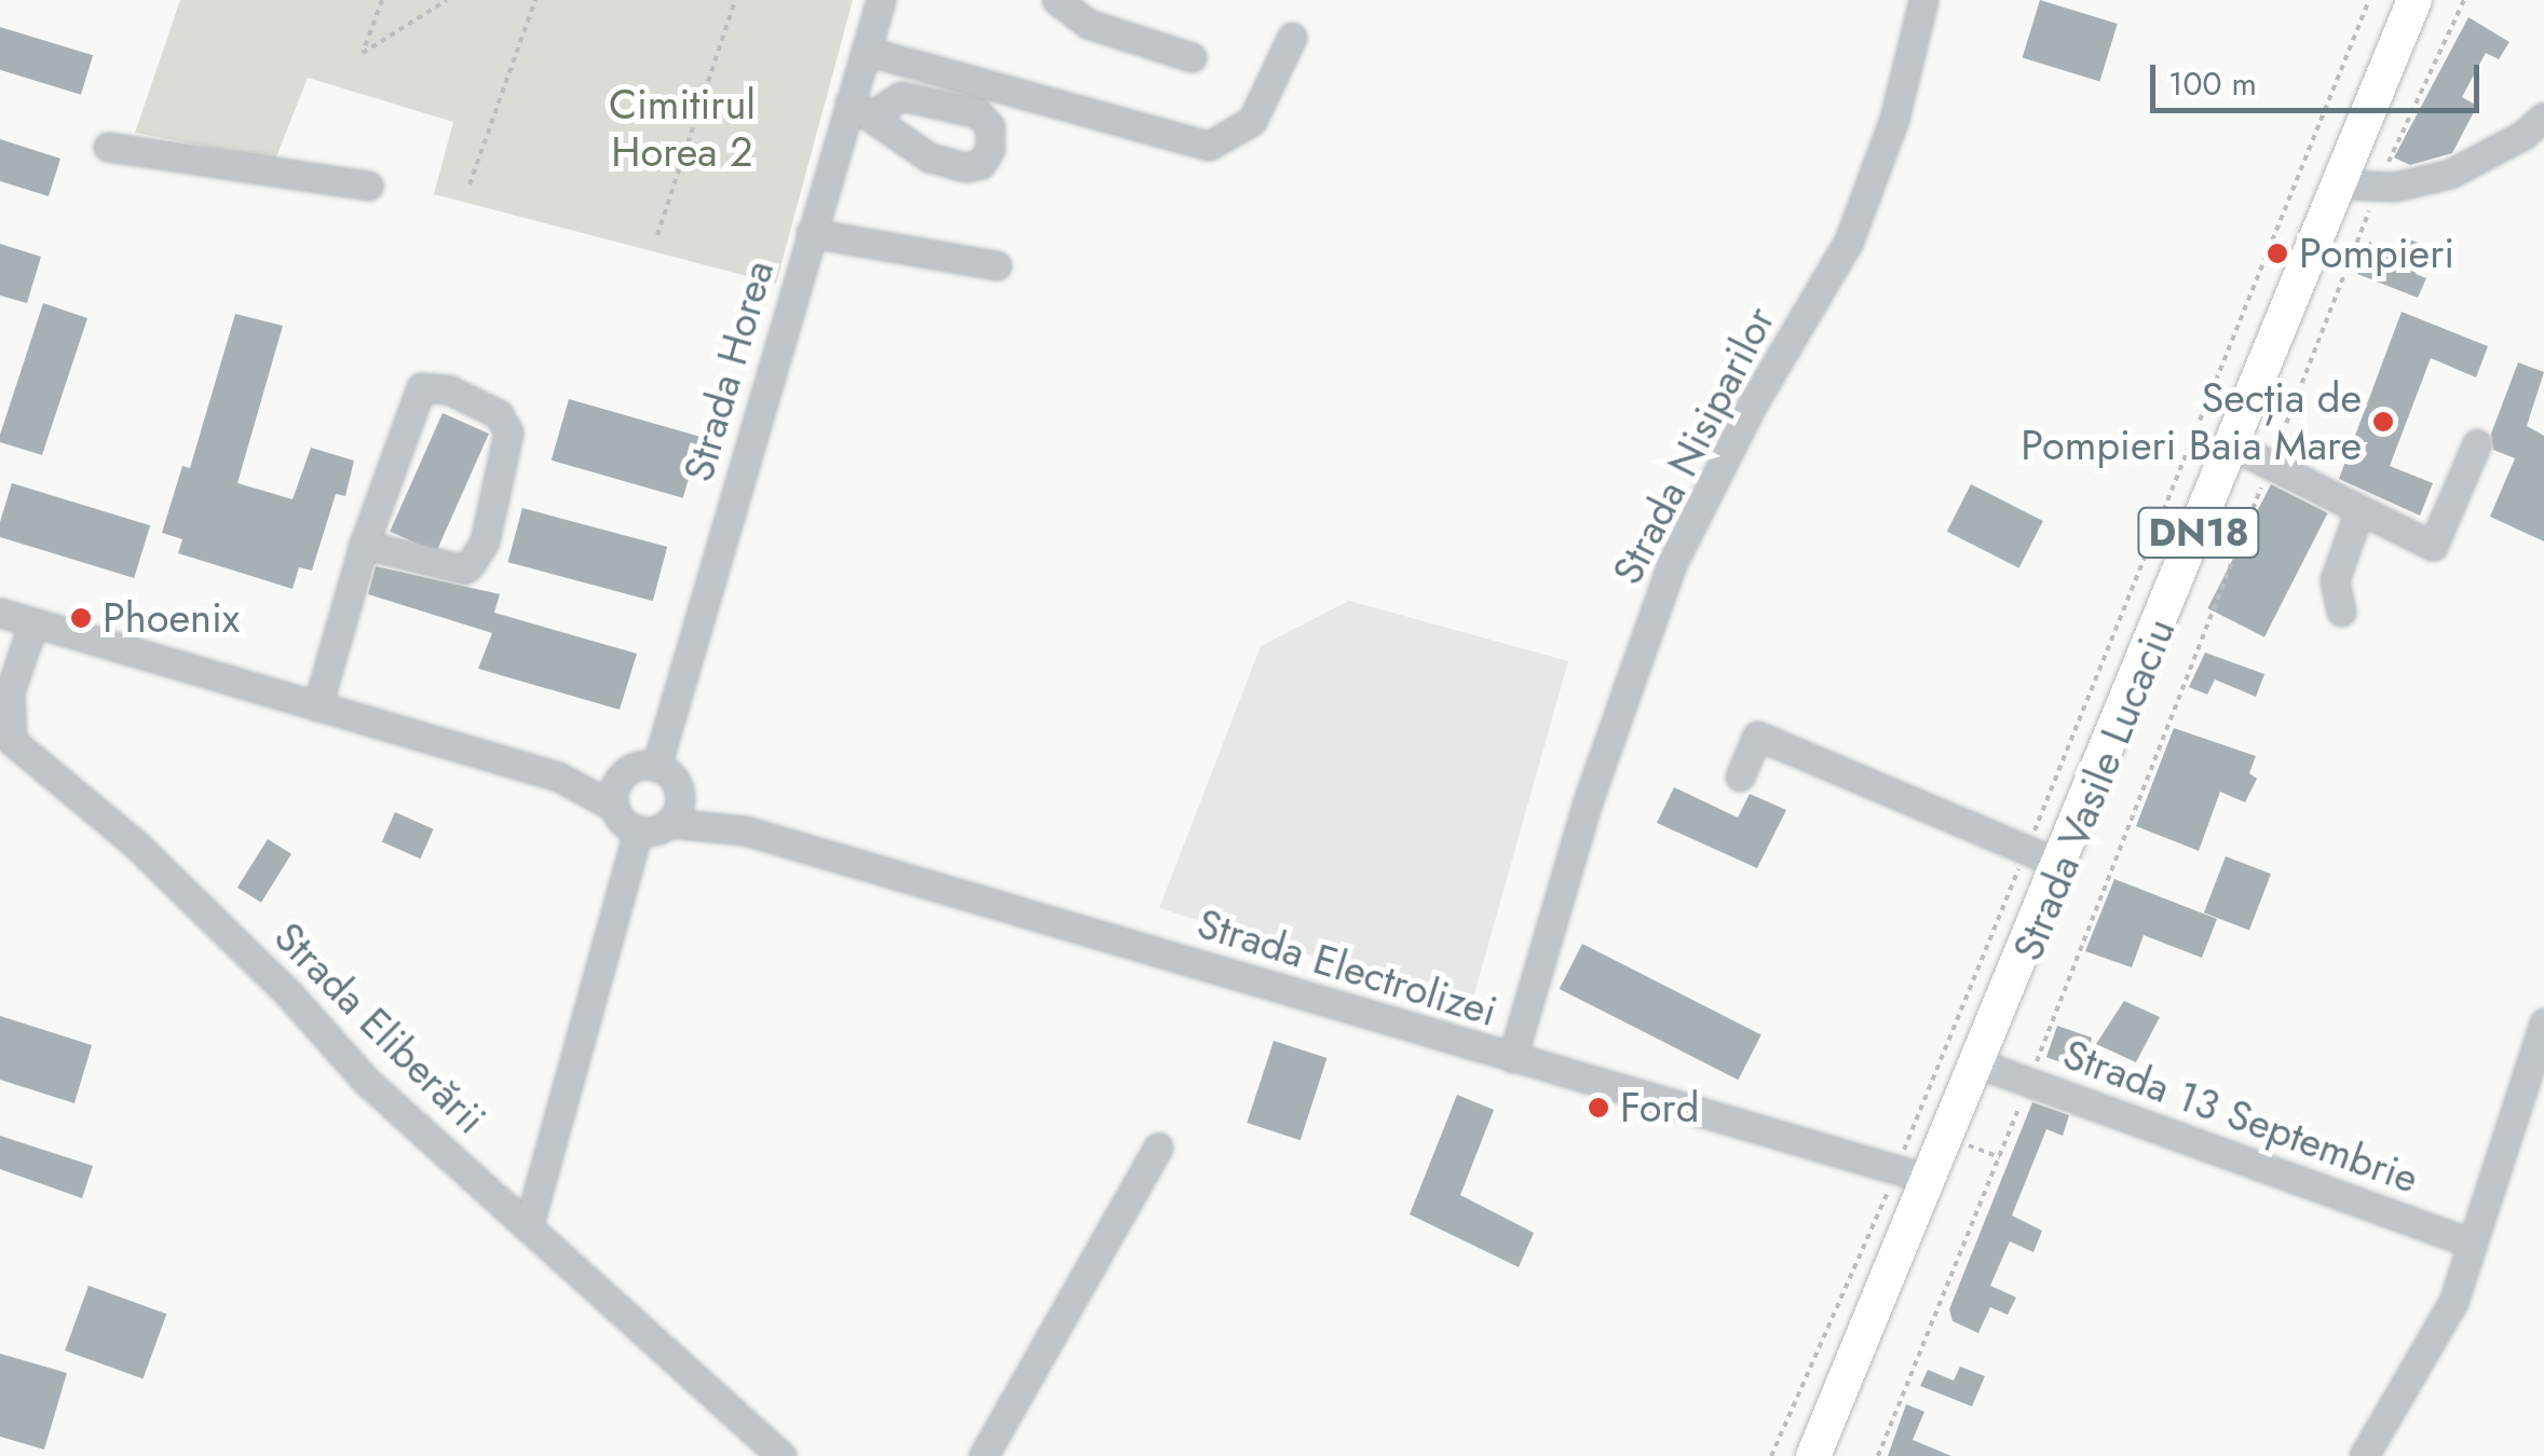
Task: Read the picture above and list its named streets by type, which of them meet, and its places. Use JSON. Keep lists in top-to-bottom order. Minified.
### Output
{"streets":{"main road":["DN18","Strada Vasile Lucaciu"],"street":["Strada Horea","Strada Nisiparilor","Strada Electrolizei","Strada Eliberării","Strada 13 Septembrie"]},"crossings":[["Strada Horea","Strada Electrolizei"],["Strada Nisiparilor","Strada Electrolizei"],["Strada Vasile Lucaciu","Strada Electrolizei"],["Strada Vasile Lucaciu","Strada 13 Septembrie"]],"parks":["Cimitirul Horea 2"],"places":["Pompieri","Secția de Pompieri Baia Mare","Phoenix","Ford"],"scale_bar":"100 m"}
